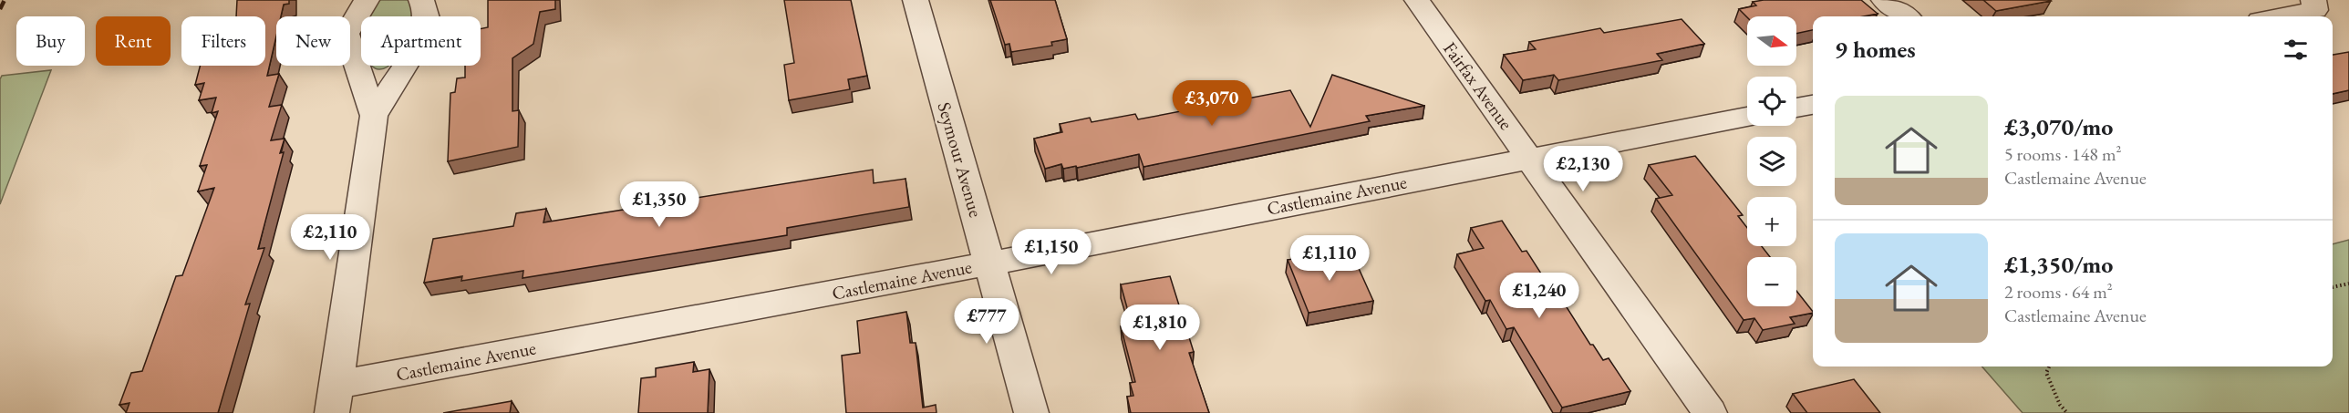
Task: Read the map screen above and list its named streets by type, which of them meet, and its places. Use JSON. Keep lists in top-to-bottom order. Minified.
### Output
{"streets":{"street":["Fairfax Avenue","Seymour Avenue","Castlemaine Avenue"]},"crossings":[["Fairfax Avenue","Castlemaine Avenue"],["Seymour Avenue","Castlemaine Avenue"]],"north":"right","page":{"map_buttons":["+","−"],"chip":["Buy","Rent","Filters","New","Apartment"],"heading":"9 homes","price":["£3,070","£2,130","£1,350","£2,110","£1,150","£1,110","£1,240","£777","£1,810"],"list":[{"name":"£3,070/mo","note":"5 rooms · 148 m² · Castlemaine Avenue"},{"name":"£1,350/mo","note":"2 rooms · 64 m² · Castlemaine Avenue"}]}}
